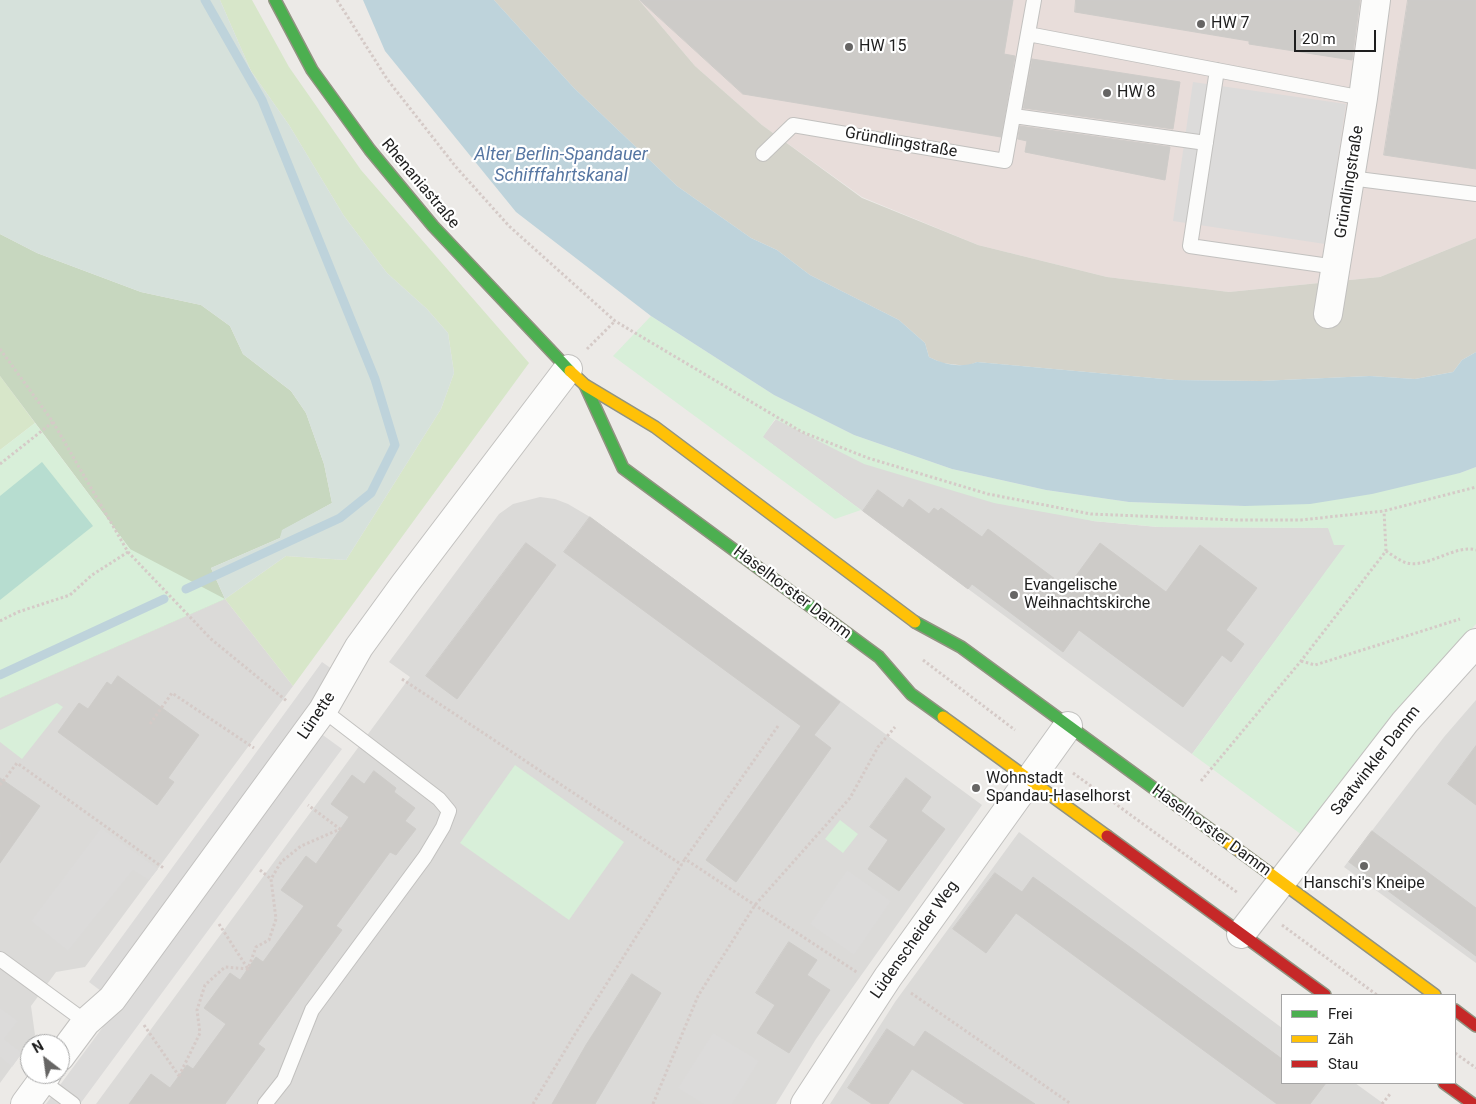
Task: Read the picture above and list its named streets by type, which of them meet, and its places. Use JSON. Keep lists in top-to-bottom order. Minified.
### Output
{"streets":{"street":["Gründlingstraße","Rhenaniastraße","Haselhorster Damm","Lünette","Saatwinkler Damm","Lüdenscheider Weg"]},"crossings":[["Rhenaniastraße","Haselhorster Damm"],["Rhenaniastraße","Lünette"],["Haselhorster Damm","Lünette"],["Haselhorster Damm","Saatwinkler Damm"],["Haselhorster Damm","Lüdenscheider Weg"]],"water":["Alter Berlin-Spandauer Schifffahrtskanal"],"places":["HW 7","HW 15","HW 8","Evangelische Weihnachtskirche","Wohnstadt Spandau-Haselhorst","Hanschi's Kneipe"],"legend":["Frei","Zäh","Stau"],"scale_bar":"20 m","north":"top left"}
